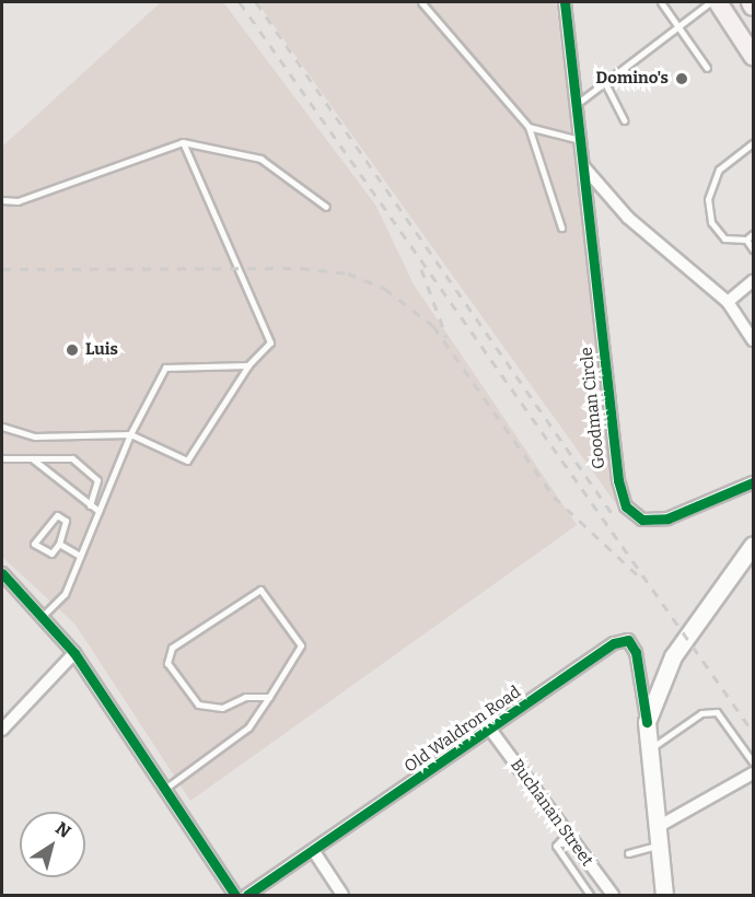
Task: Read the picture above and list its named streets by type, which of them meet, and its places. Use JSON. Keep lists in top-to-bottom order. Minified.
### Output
{"streets":{"street":["Goodman Circle","Old Waldron Road","Buchanan Street"]},"crossings":[["Old Waldron Road","Buchanan Street"]],"places":["Domino's","Luis"],"north":"top right"}
